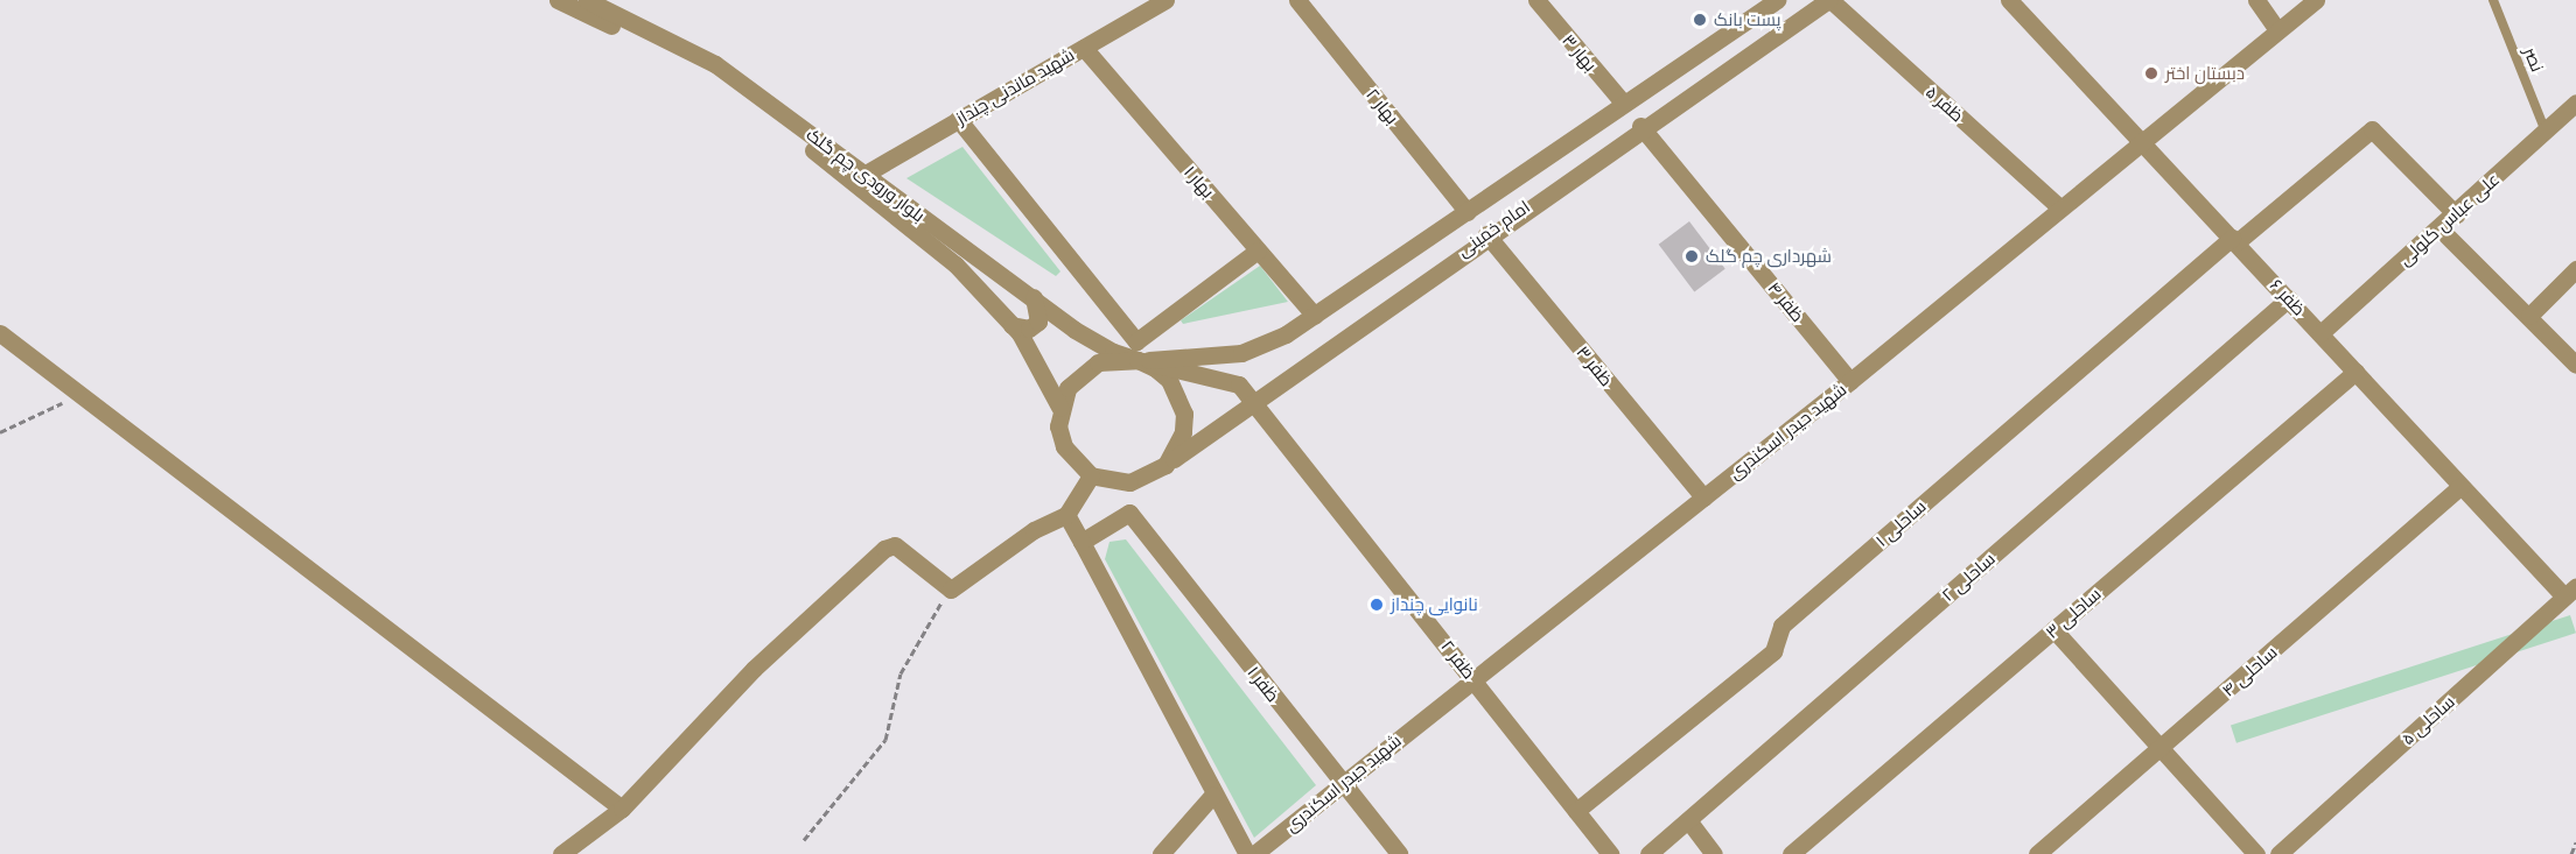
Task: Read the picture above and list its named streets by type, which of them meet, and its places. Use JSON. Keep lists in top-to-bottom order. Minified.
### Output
{"streets":{"street":["بهار ۳","شهید ماندنی چنداز","ظفر ۵","بهار ۲","بلوار ورودی چم گلک","بهار ۱","علی عباس کلولی","امام خمینی","ظفر ۶","ظفر ۴","ظفر ۳","شهید حیدر اسکندری","ساحلی ۱","ساحلی ۲","ساحلی ۳","ظفر ۲","ساحلی ۴","ظفر ۱","ساحلی ۵"],"lane":["نصر"]},"crossings":[["بهار ۳","امام خمینی"],["بهار ۳","ظفر ۴"],["نصر","علی عباس کلولی"],["شهید ماندنی چنداز","بلوار ورودی چم گلک"],["شهید ماندنی چنداز","بهار ۱"],["ظفر ۵","امام خمینی"],["ظفر ۵","شهید حیدر اسکندری"],["بهار ۲","امام خمینی"],["بلوار ورودی چم گلک","امام خمینی"],["بلوار ورودی چم گلک","ظفر ۲"],["بهار ۱","امام خمینی"],["علی عباس کلولی","ظفر ۶"],["علی عباس کلولی","ساحلی ۱"],["امام خمینی","ظفر ۴"],["امام خمینی","ظفر ۳"],["امام خمینی","ظفر ۲"],["ظفر ۶","شهید حیدر اسکندری"],["ظفر ۶","ساحلی ۱"],["ظفر ۶","ساحلی ۲"],["ظفر ۶","ساحلی ۳"],["ظفر ۶","ساحلی ۴"],["ظفر ۶","ساحلی ۵"],["ظفر ۴","شهید حیدر اسکندری"],["ظفر ۳","شهید حیدر اسکندری"],["شهید حیدر اسکندری","ظفر ۲"],["شهید حیدر اسکندری","ظفر ۱"],["ساحلی ۱","ظفر ۲"]],"places":["پست بانک","دبستان اختر","شهرداری چم گلک","نانوایی چنداز"]}
